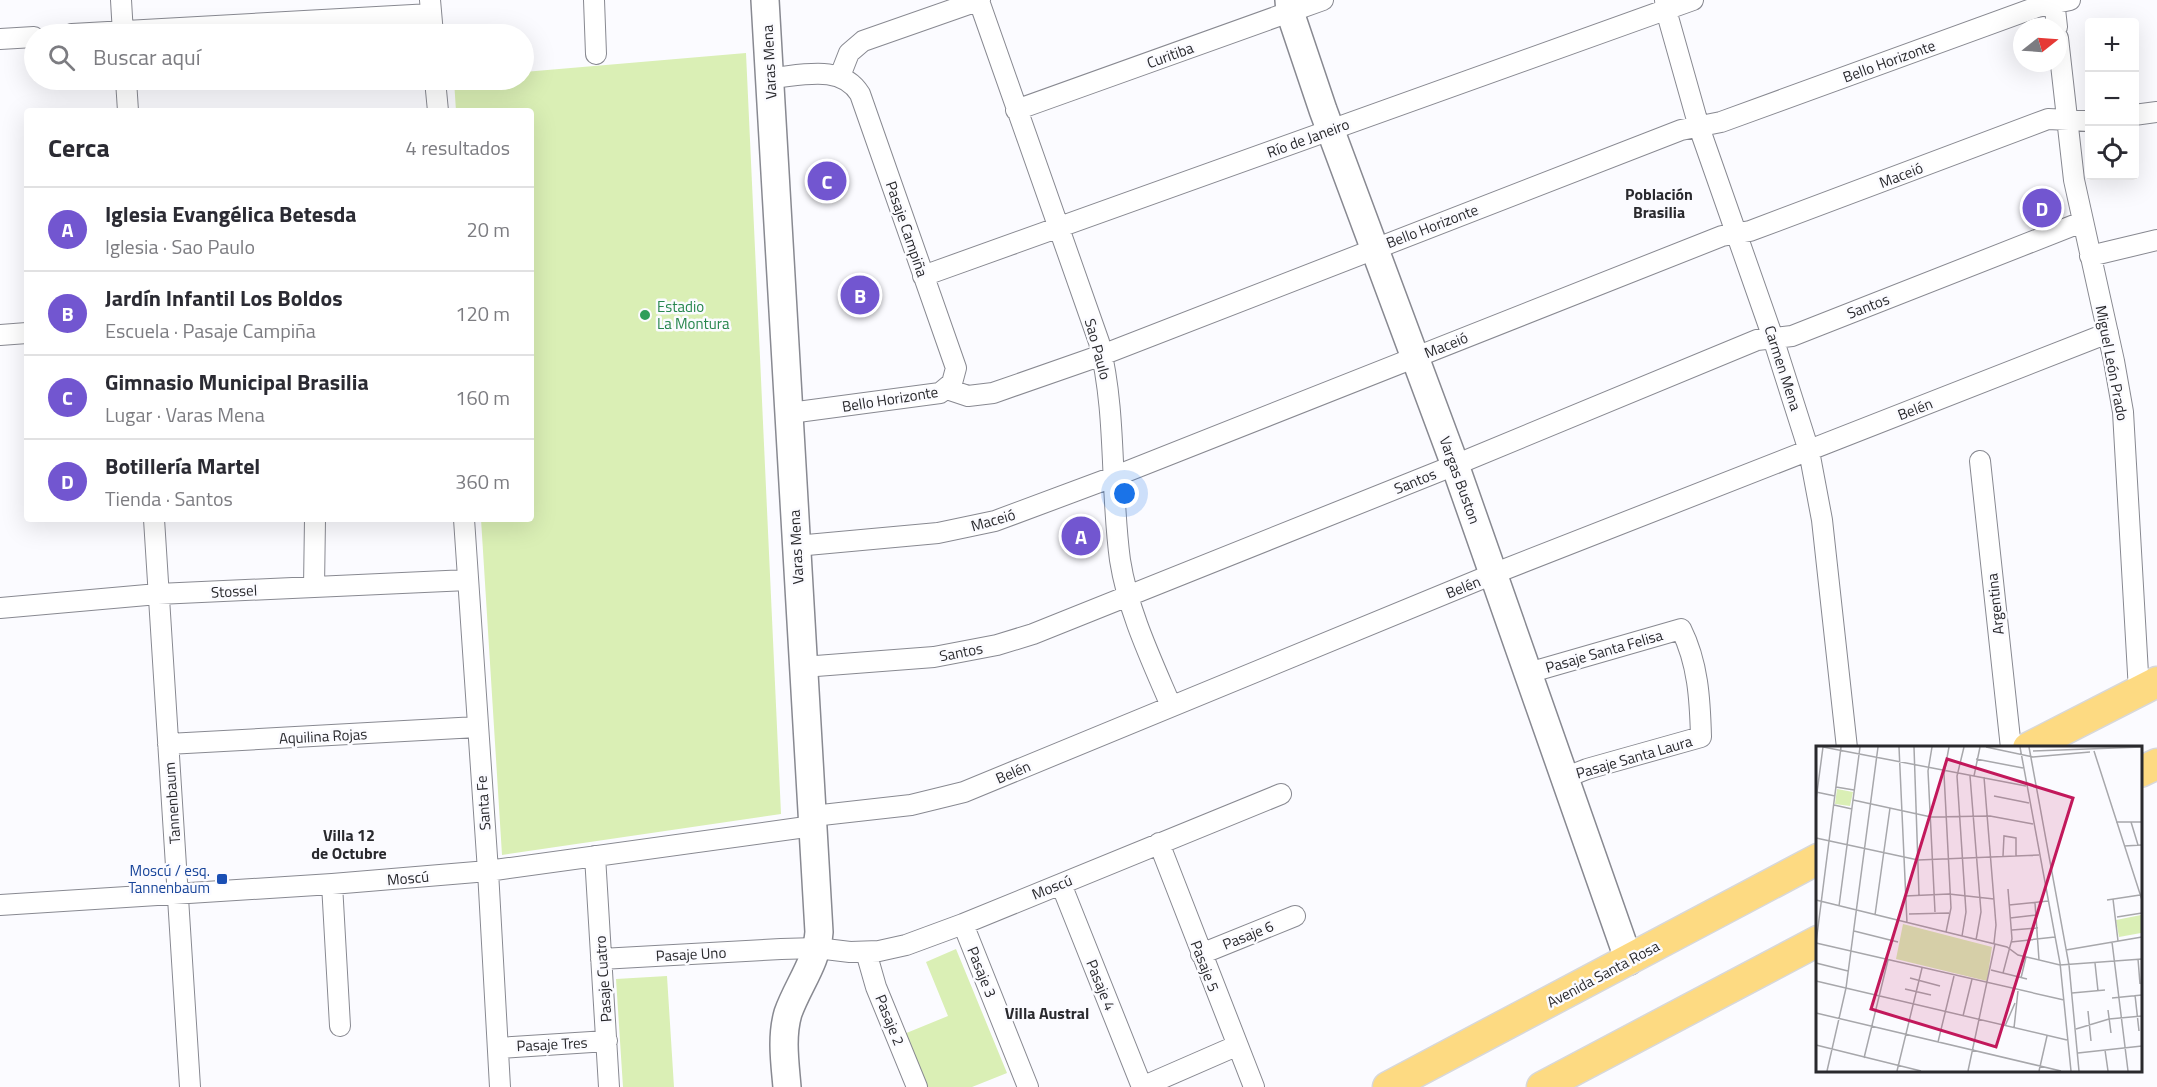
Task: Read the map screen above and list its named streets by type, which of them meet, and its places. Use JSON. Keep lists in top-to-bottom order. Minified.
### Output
{"streets":{"main road":["Avenida Santa Rosa"],"street":["Curitiba","Bello Horizonte","Varas Mena","Río de Janeiro","Maceió","Pasaje Campiña","Santos","Sao Paulo","Miguel León Prado","Carmen Mena","Belén","Vargas Buston","Stossel","Argentina","Pasaje Santa Felisa","Aquilina Rojas","Pasaje Santa Laura","Tannenbaum","Santa Fe","Moscú","Pasaje 6","Pasaje Uno","Pasaje 5","Pasaje 3","Pasaje Cuatro","Pasaje 4","Pasaje 2","Pasaje Tres"]},"crossings":[["Curitiba","Sao Paulo"],["Curitiba","Vargas Buston"],["Bello Horizonte","Varas Mena"],["Bello Horizonte","Pasaje Campiña"],["Bello Horizonte","Sao Paulo"],["Bello Horizonte","Carmen Mena"],["Bello Horizonte","Vargas Buston"],["Varas Mena","Maceió"],["Varas Mena","Santos"],["Varas Mena","Belén"],["Varas Mena","Moscú"],["Varas Mena","Pasaje Uno"],["Río de Janeiro","Pasaje Campiña"],["Río de Janeiro","Sao Paulo"],["Río de Janeiro","Carmen Mena"],["Río de Janeiro","Vargas Buston"],["Maceió","Sao Paulo"],["Maceió","Miguel León Prado"],["Maceió","Carmen Mena"],["Maceió","Vargas Buston"],["Santos","Sao Paulo"],["Santos","Miguel León Prado"],["Santos","Carmen Mena"],["Santos","Vargas Buston"],["Sao Paulo","Belén"],["Miguel León Prado","Belén"],["Carmen Mena","Belén"],["Belén","Vargas Buston"],["Belén","Moscú"],["Vargas Buston","Pasaje Santa Felisa"],["Vargas Buston","Pasaje Santa Laura"],["Vargas Buston","Avenida Santa Rosa"],["Stossel","Tannenbaum"],["Stossel","Santa Fe"],["Pasaje Santa Felisa","Pasaje Santa Laura"],["Aquilina Rojas","Tannenbaum"],["Aquilina Rojas","Santa Fe"],["Tannenbaum","Moscú"],["Santa Fe","Moscú"],["Santa Fe","Pasaje Tres"],["Moscú","Pasaje Uno"],["Moscú","Pasaje 5"],["Moscú","Pasaje 3"],["Moscú","Pasaje Cuatro"],["Moscú","Pasaje 4"],["Moscú","Pasaje 2"],["Pasaje 6","Pasaje 5"],["Pasaje Uno","Pasaje Cuatro"],["Pasaje Cuatro","Pasaje Tres"]],"districts":["Población Brasilia","Villa 12 de Octubre","Villa Austral"],"places":{"other":["Estadio La Montura"],"transit":["Moscú / esq. Tannenbaum"]},"north":"right","page":{"map_buttons":["+","−"],"search":"Buscar aquí","heading":["Cerca","4 resultados"],"pins":["C","D","B","A"],"list":[{"mark":"A","name":"Iglesia Evangélica Betesda","note":"Iglesia · Sao Paulo","value":"20 m"},{"mark":"B","name":"Jardín Infantil Los Boldos","note":"Escuela · Pasaje Campiña","value":"120 m"},{"mark":"C","name":"Gimnasio Municipal Brasilia","note":"Lugar · Varas Mena","value":"160 m"},{"mark":"D","name":"Botillería Martel","note":"Tienda · Santos","value":"360 m"}]}}
